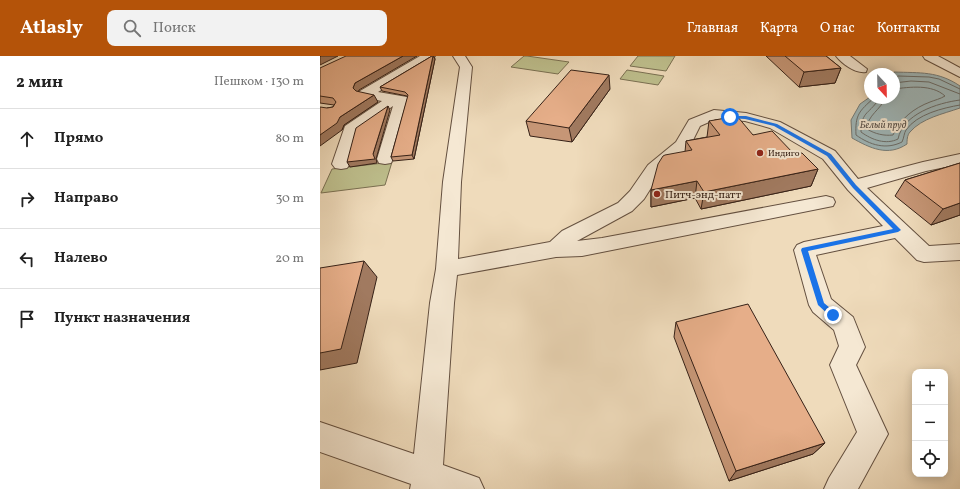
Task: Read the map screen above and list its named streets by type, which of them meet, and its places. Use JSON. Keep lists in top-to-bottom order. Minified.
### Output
{"water":["Белый пруд"],"places":["Индиго","Питч-энд-патт"],"north":"bottom","page":{"header":"Atlasly","search":"Поиск","nav":["Главная","Карта","О нас","Контакты"],"heading":["2 мин","Пешком · 130 m"],"list":[["Прямо","80 m"],["Направо","30 m"],["Налево","20 m"],"Пункт назначения"],"map_buttons":["+","−"]}}
